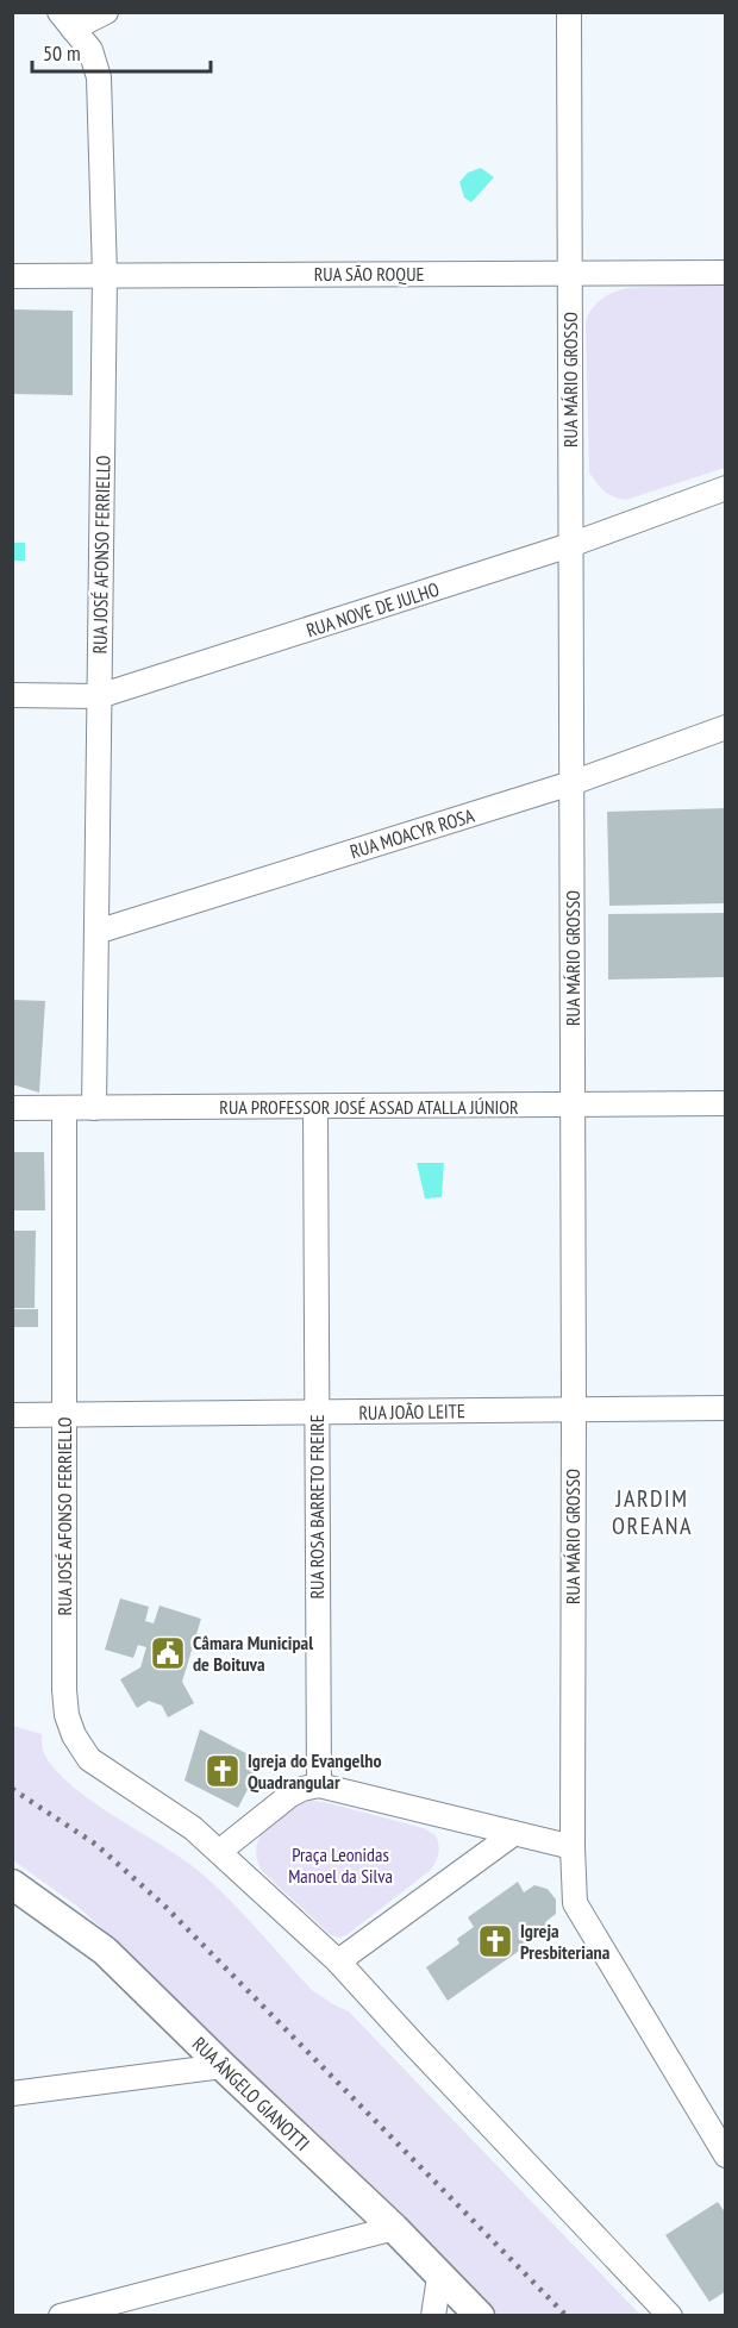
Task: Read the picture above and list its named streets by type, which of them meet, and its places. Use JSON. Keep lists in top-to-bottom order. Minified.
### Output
{"streets":{"street":["RUA SÃO ROQUE","RUA MÁRIO GROSSO","RUA JOSÉ AFONSO FERRIELLO","RUA NOVE DE JULHO","RUA MOACYR ROSA","RUA PROFESSOR JOSÉ ASSAD ATALLA JÚNIOR","RUA JOÃO LEITE","RUA ROSA BARRETO FREIRE","RUA ÂNGELO GIANOTTI"]},"crossings":[["RUA SÃO ROQUE","RUA MÁRIO GROSSO"],["RUA SÃO ROQUE","RUA JOSÉ AFONSO FERRIELLO"],["RUA MÁRIO GROSSO","RUA NOVE DE JULHO"],["RUA MÁRIO GROSSO","RUA MOACYR ROSA"],["RUA MÁRIO GROSSO","RUA PROFESSOR JOSÉ ASSAD ATALLA JÚNIOR"],["RUA MÁRIO GROSSO","RUA JOÃO LEITE"],["RUA JOSÉ AFONSO FERRIELLO","RUA NOVE DE JULHO"],["RUA JOSÉ AFONSO FERRIELLO","RUA MOACYR ROSA"],["RUA JOSÉ AFONSO FERRIELLO","RUA PROFESSOR JOSÉ ASSAD ATALLA JÚNIOR"],["RUA JOSÉ AFONSO FERRIELLO","RUA JOÃO LEITE"],["RUA PROFESSOR JOSÉ ASSAD ATALLA JÚNIOR","RUA ROSA BARRETO FREIRE"],["RUA JOÃO LEITE","RUA ROSA BARRETO FREIRE"]],"districts":["JARDIM OREANA"],"parks":["Praça Leonidas Manoel da Silva"],"places":{"public building":["Câmara Municipal de Boituva"],"church":["Igreja do Evangelho Quadrangular","Igreja Presbiteriana"]},"scale_bar":"50 m"}
